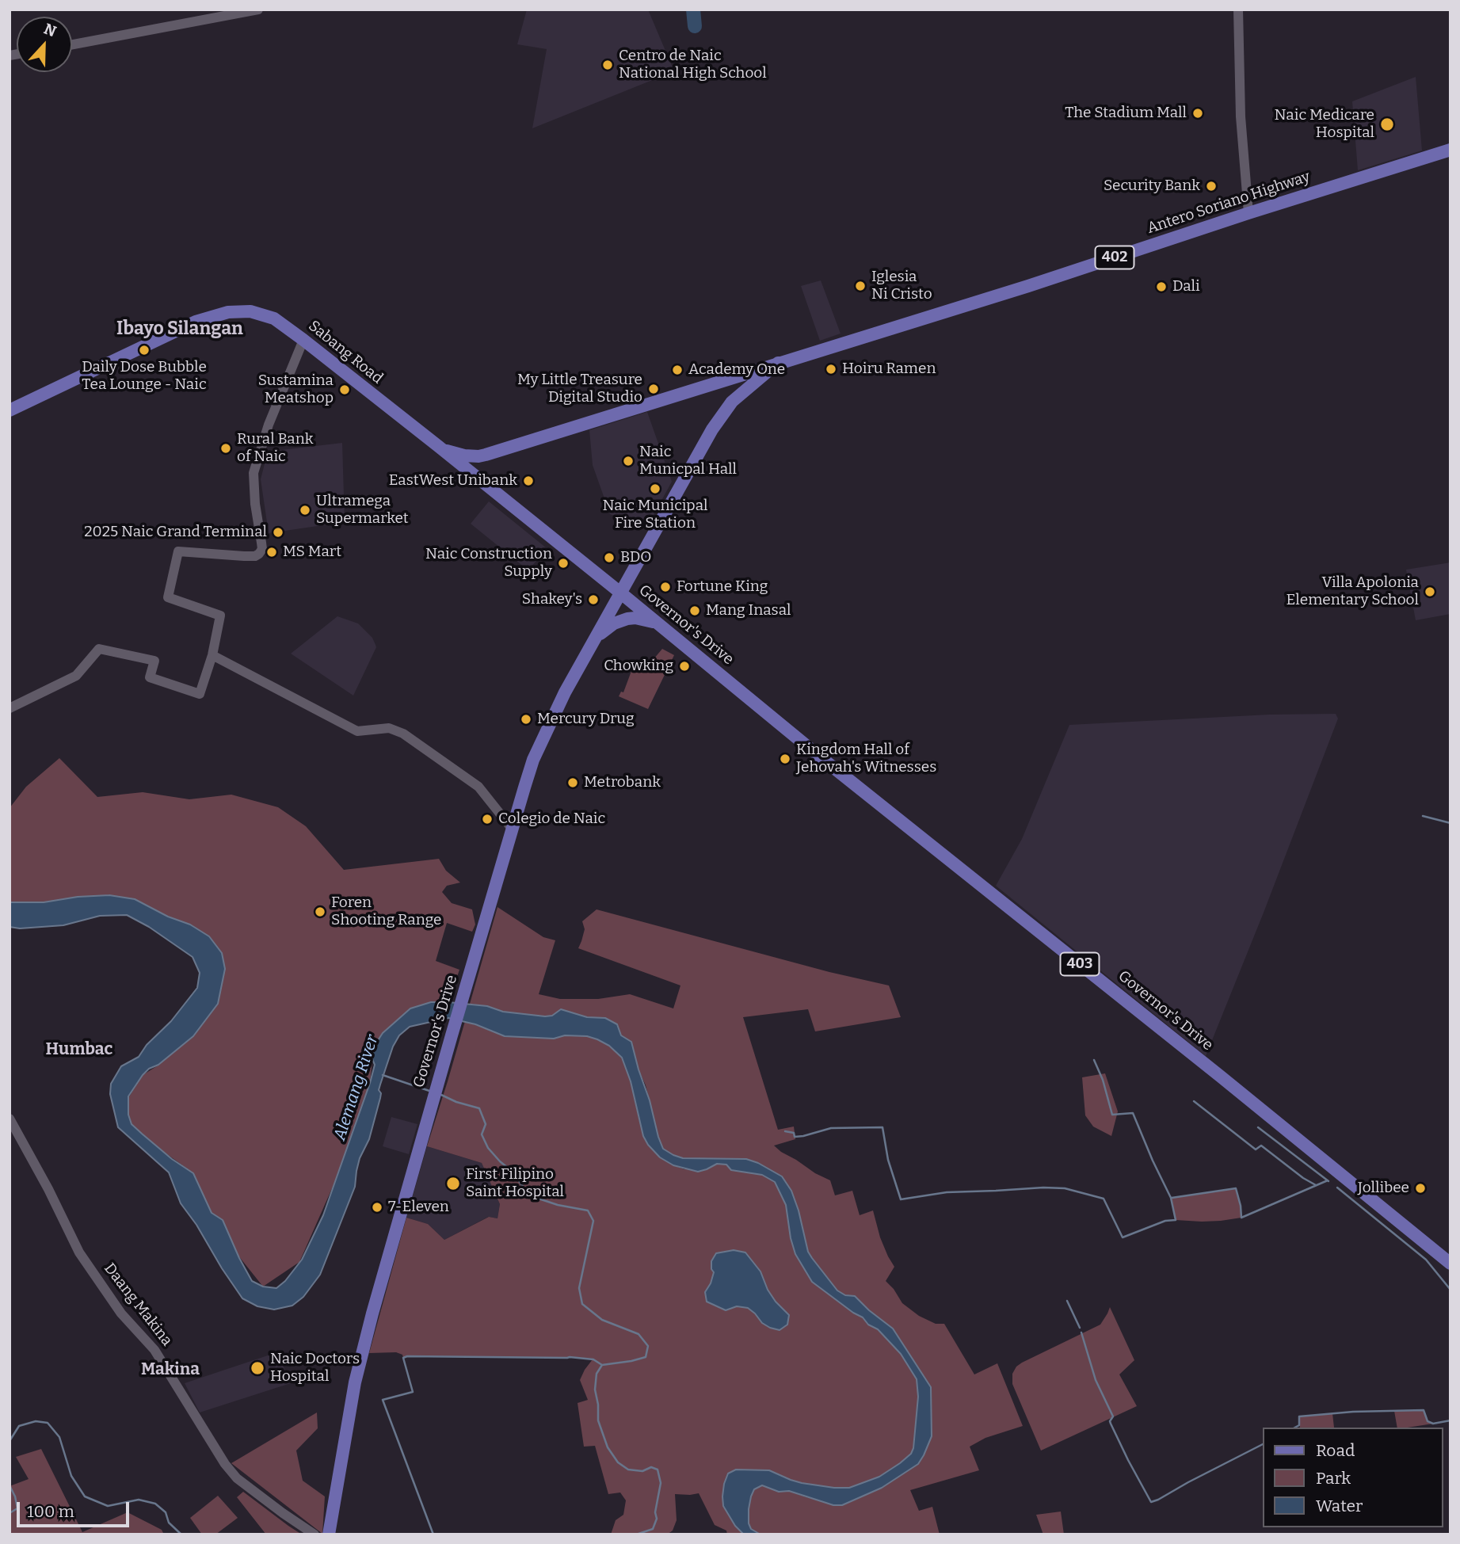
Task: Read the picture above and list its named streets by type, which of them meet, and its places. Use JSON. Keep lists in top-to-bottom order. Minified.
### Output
{"streets":{"main road":["Antero Soriano Highway","402","Sabang Road","Governor's Drive","403"],"street":["Daang Makina"]},"crossings":[["Antero Soriano Highway","402"],["Antero Soriano Highway","Sabang Road"],["Antero Soriano Highway","Governor's Drive"],["402","Sabang Road"],["Sabang Road","Governor's Drive"]],"districts":["Ibayo Silangan","Humbac","Makina"],"water":["Alemang River"],"places":["Centro de Naic National High School","The Stadium Mall","Naic Medicare Hospital","Security Bank","Iglesia Ni Cristo","Dali","Daily Dose Bubble Tea Lounge - Naic","Hoiru Ramen","Academy One","My Little Treasure Digital Studio","Sustamina Meatshop","Rural Bank of Naic","Naic Municpal Hall","EastWest Unibank","Naic Municipal Fire Station","Ultramega Supermarket","2025 Naic Grand Terminal","MS Mart","BDO","Naic Construction Supply","Fortune King","Villa Apolonia Elementary School","Shakey's","Mang Inasal","Chowking","Mercury Drug","Kingdom Hall of Jehovah's Witnesses","Metrobank","Colegio de Naic","Foren Shooting Range","First Filipino Saint Hospital","Jollibee","7-Eleven","Naic Doctors Hospital"],"legend":["Road","Park","Water"],"scale_bar":"100 m","north":"top"}
